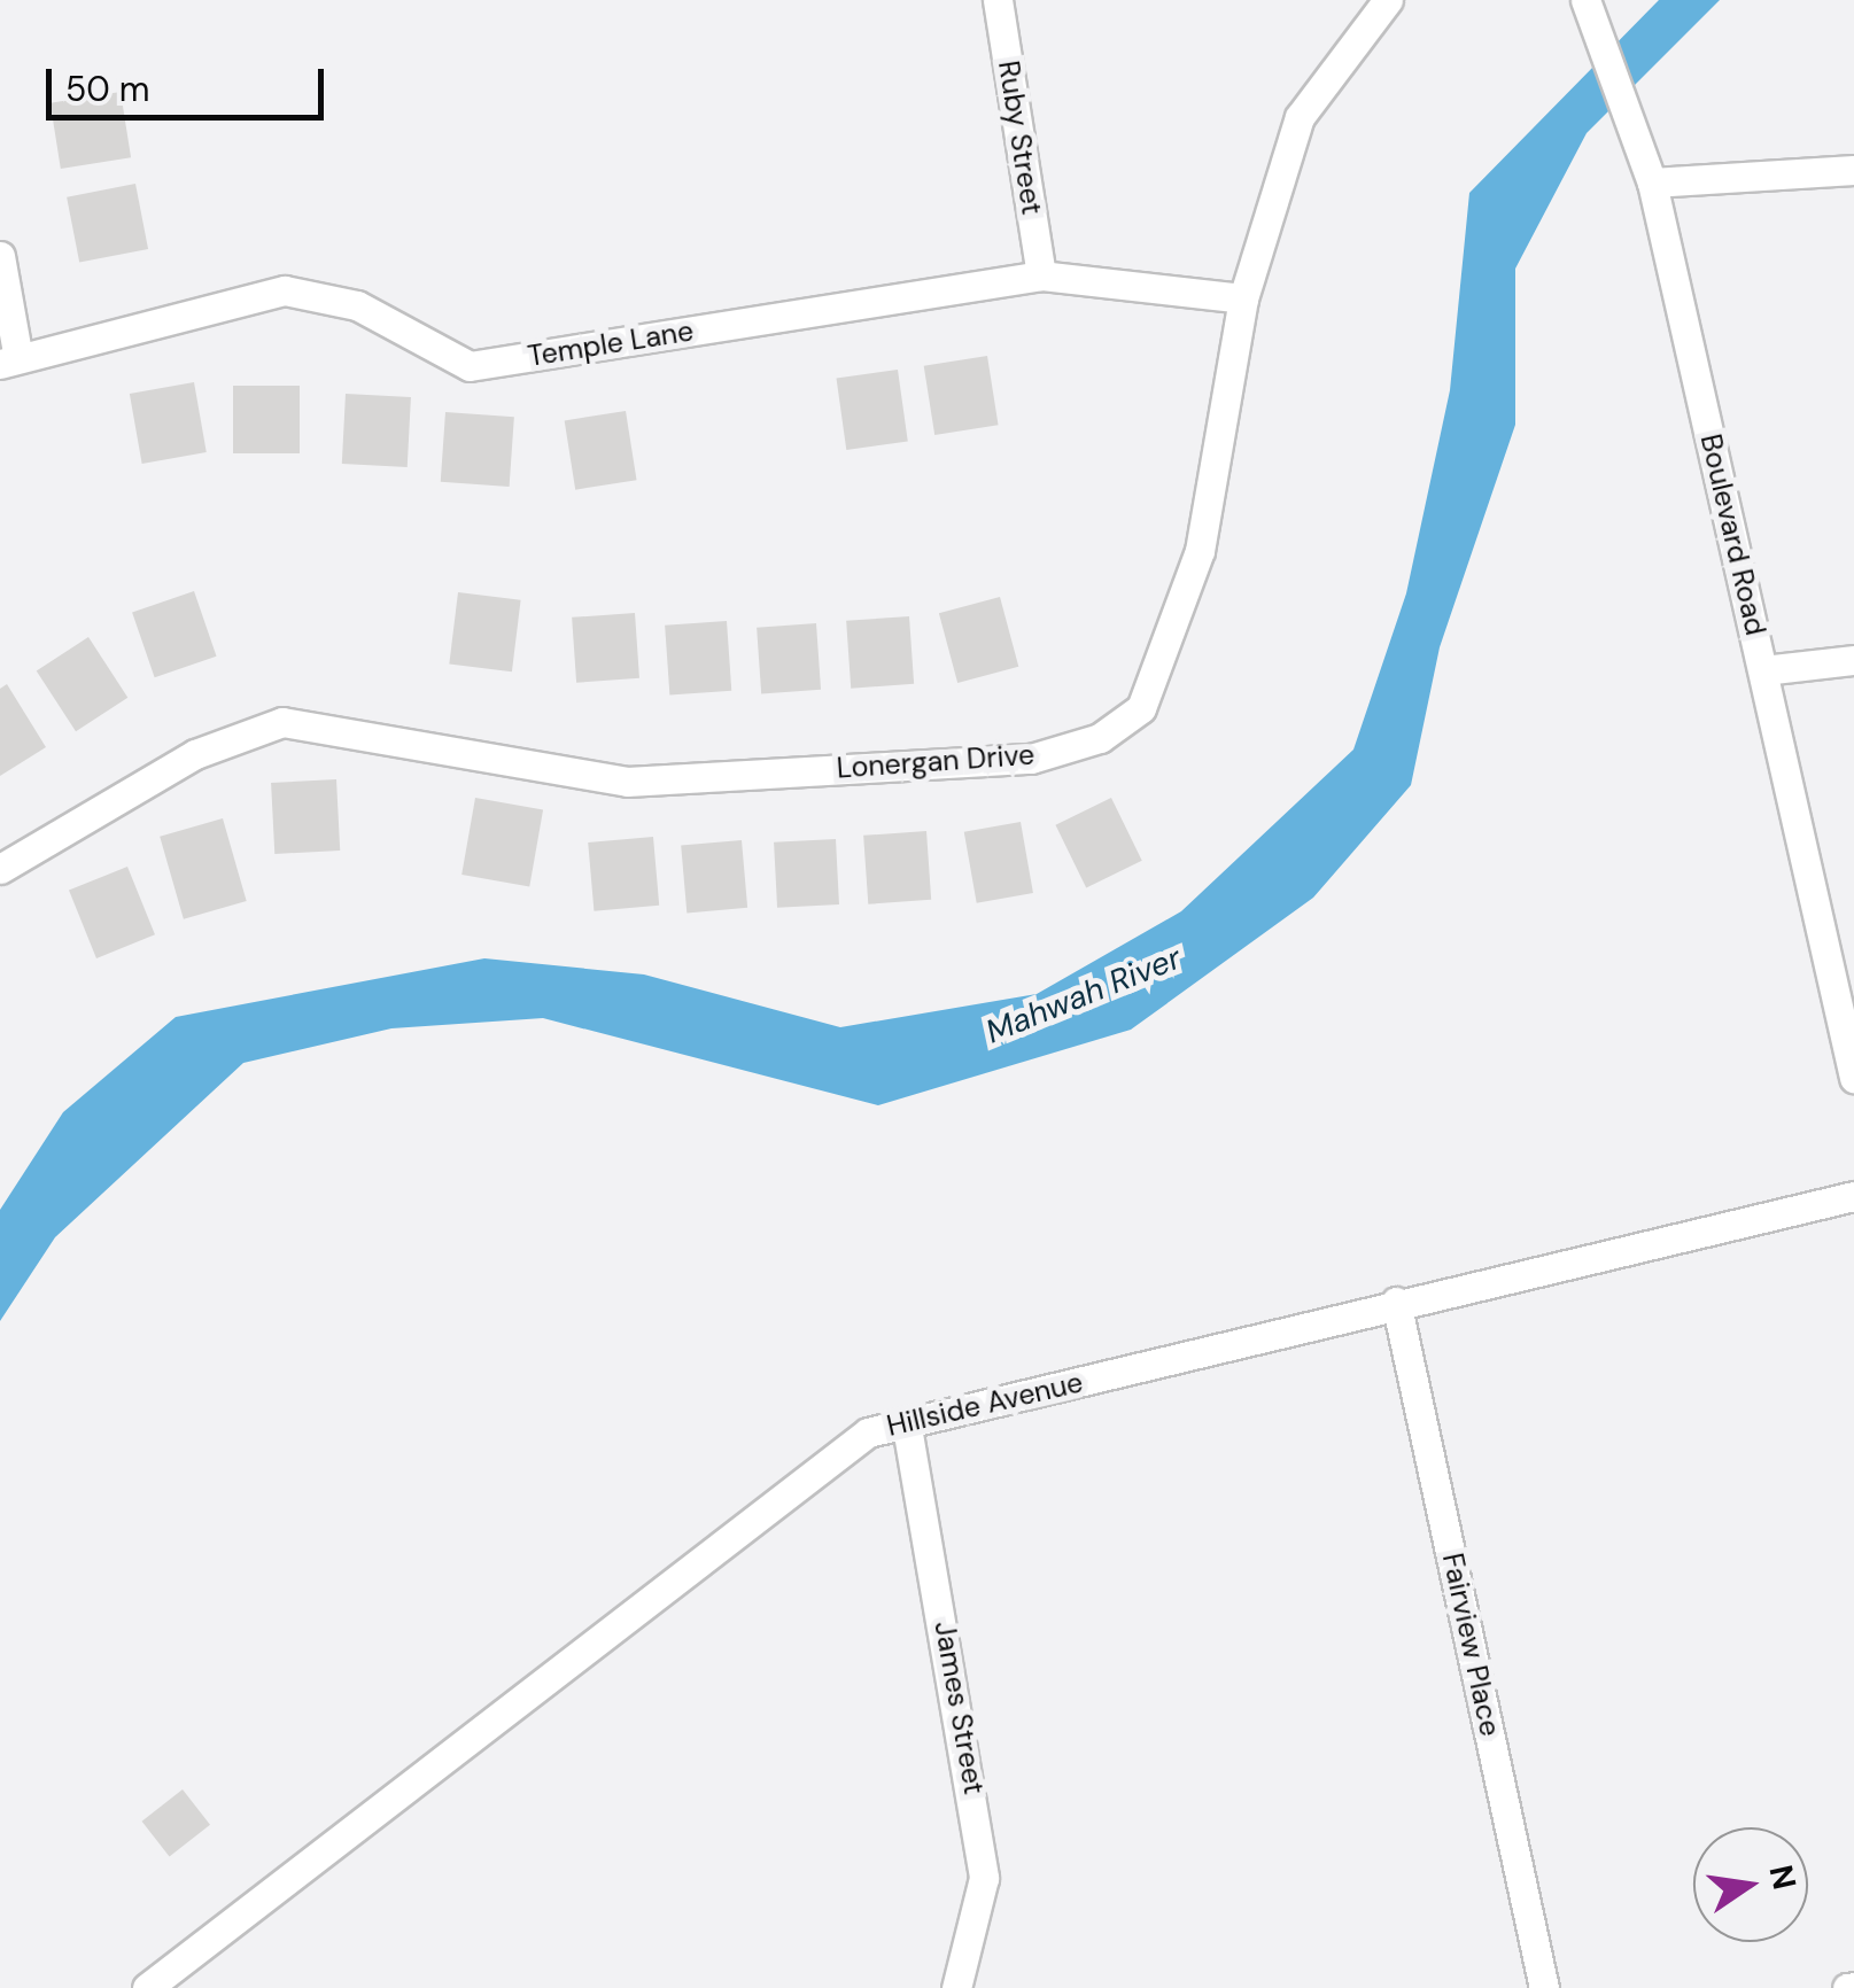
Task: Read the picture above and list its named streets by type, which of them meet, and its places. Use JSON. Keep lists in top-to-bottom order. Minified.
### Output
{"streets":{"street":["Ruby Street","Temple Lane","Boulevard Road","Lonergan Drive","Hillside Avenue","Fairview Place","James Street"]},"crossings":[["Ruby Street","Temple Lane"],["Temple Lane","Lonergan Drive"],["Hillside Avenue","Fairview Place"],["Hillside Avenue","James Street"]],"water":["Mahwah River"],"scale_bar":"50 m","north":"right"}
